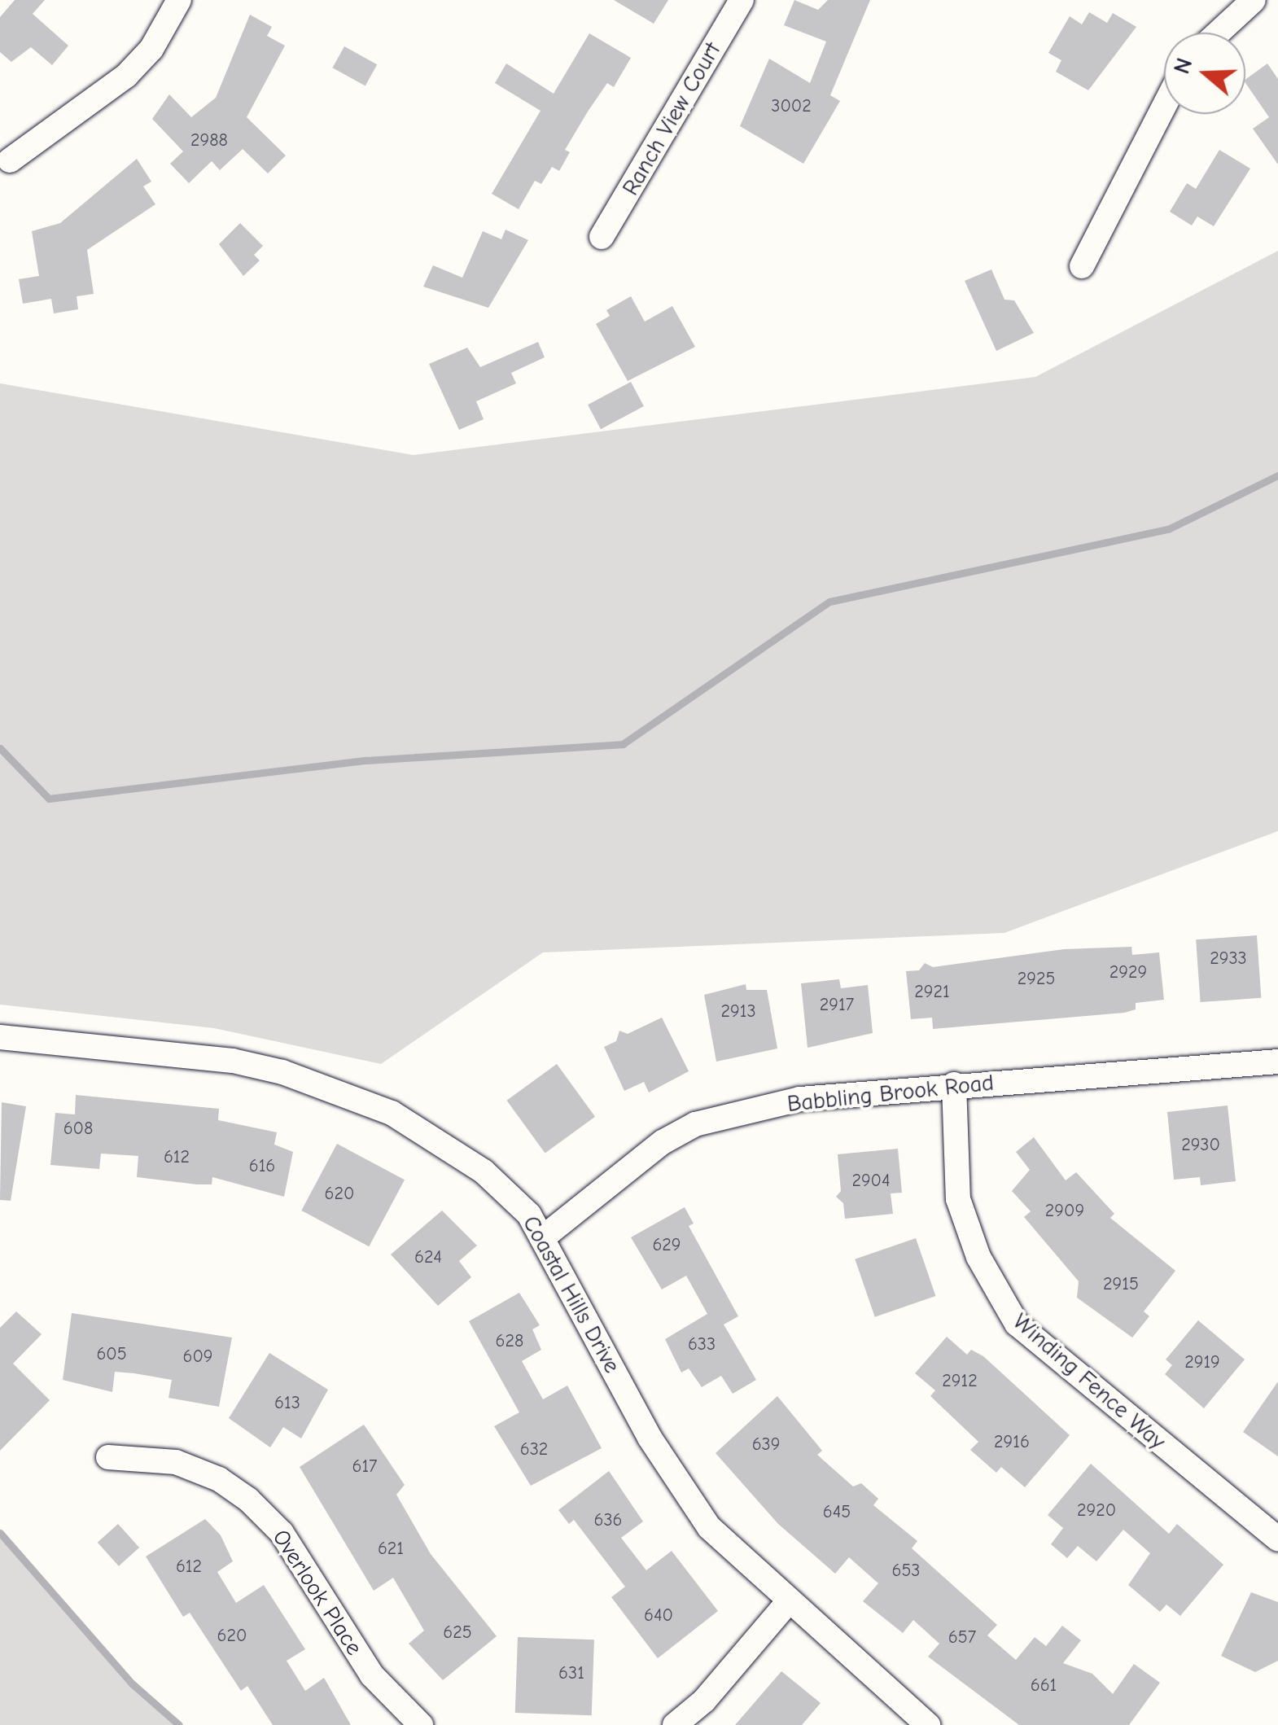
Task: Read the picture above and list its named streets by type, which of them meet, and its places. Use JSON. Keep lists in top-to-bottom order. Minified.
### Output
{"streets":{"street":["Ranch View Court","Babbling Brook Road","Coastal Hills Drive","Winding Fence Way","Overlook Place"]},"crossings":[["Babbling Brook Road","Coastal Hills Drive"],["Babbling Brook Road","Winding Fence Way"]],"house_numbers":["3002","2988","2933","2929","2925","2921","2917","2913","608","2930","612","616","2904","620","2909","629","624","2915","628","633","605","609","2919","2912","613","2916","639","632","617","2920","645","636","621","612","653","640","625","620","657","631","661"],"north":"left"}
